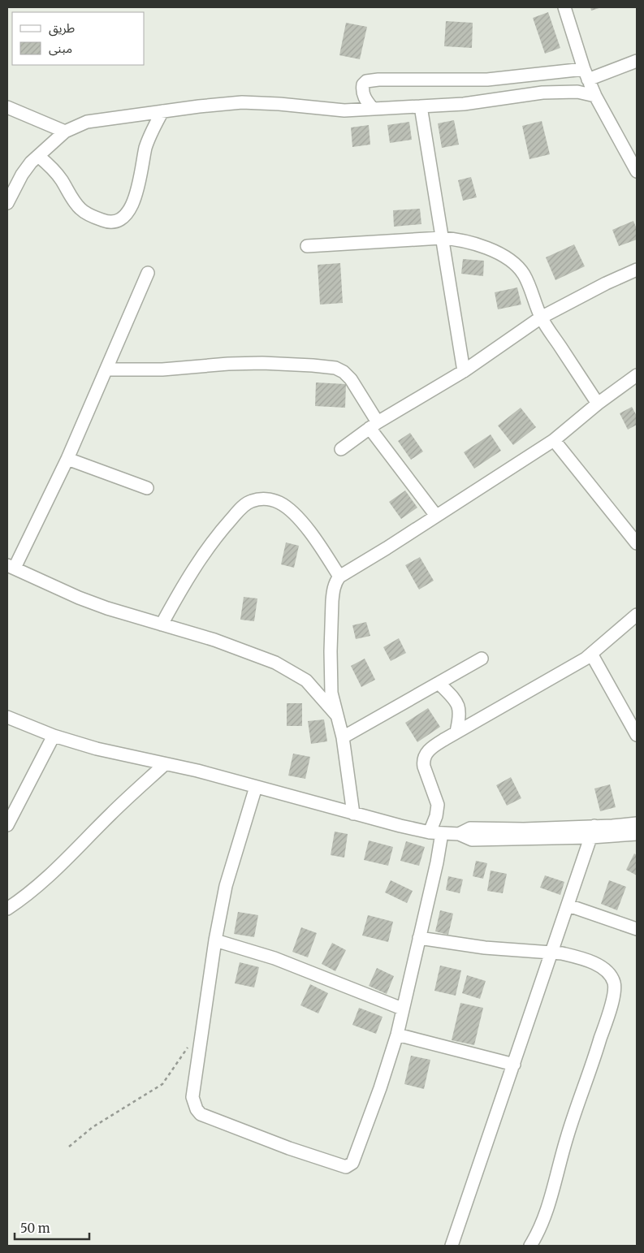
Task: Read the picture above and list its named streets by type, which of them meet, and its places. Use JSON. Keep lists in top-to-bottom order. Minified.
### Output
{"legend":["طريق","مبنى"],"scale_bar":"50 m"}
